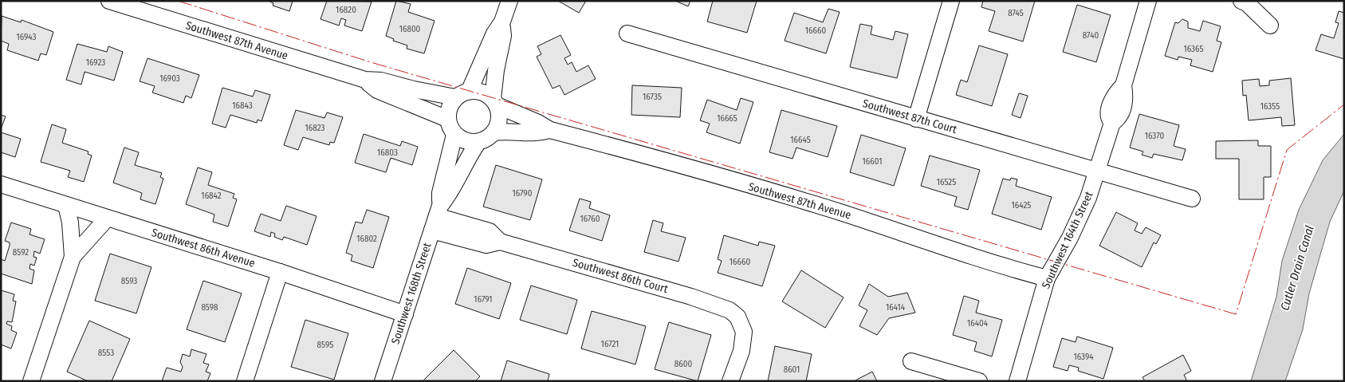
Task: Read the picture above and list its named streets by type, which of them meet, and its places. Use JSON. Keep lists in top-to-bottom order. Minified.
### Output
{"streets":{"street":["Southwest 87th Avenue","Southwest 87th Court","Southwest 164th Street","Southwest 86th Avenue","Southwest 86th Court","Southwest 168th Street"]},"crossings":[["Southwest 87th Avenue","Southwest 164th Street"],["Southwest 87th Avenue","Southwest 168th Street"],["Southwest 87th Court","Southwest 164th Street"],["Southwest 86th Avenue","Southwest 168th Street"],["Southwest 86th Court","Southwest 168th Street"]],"water":["Cutler Drain Canal"],"house_numbers":["16820","8745","16800","16660","8740","16943","16365","16923","16903","16735","16843","16355","16665","16823","16370","16645","16803","16601","16525","16790","16842","16425","16760","16802","8592","16660","8593","16791","8598","16414","16404","16721","8595","8553","16394","8600","8601"]}
